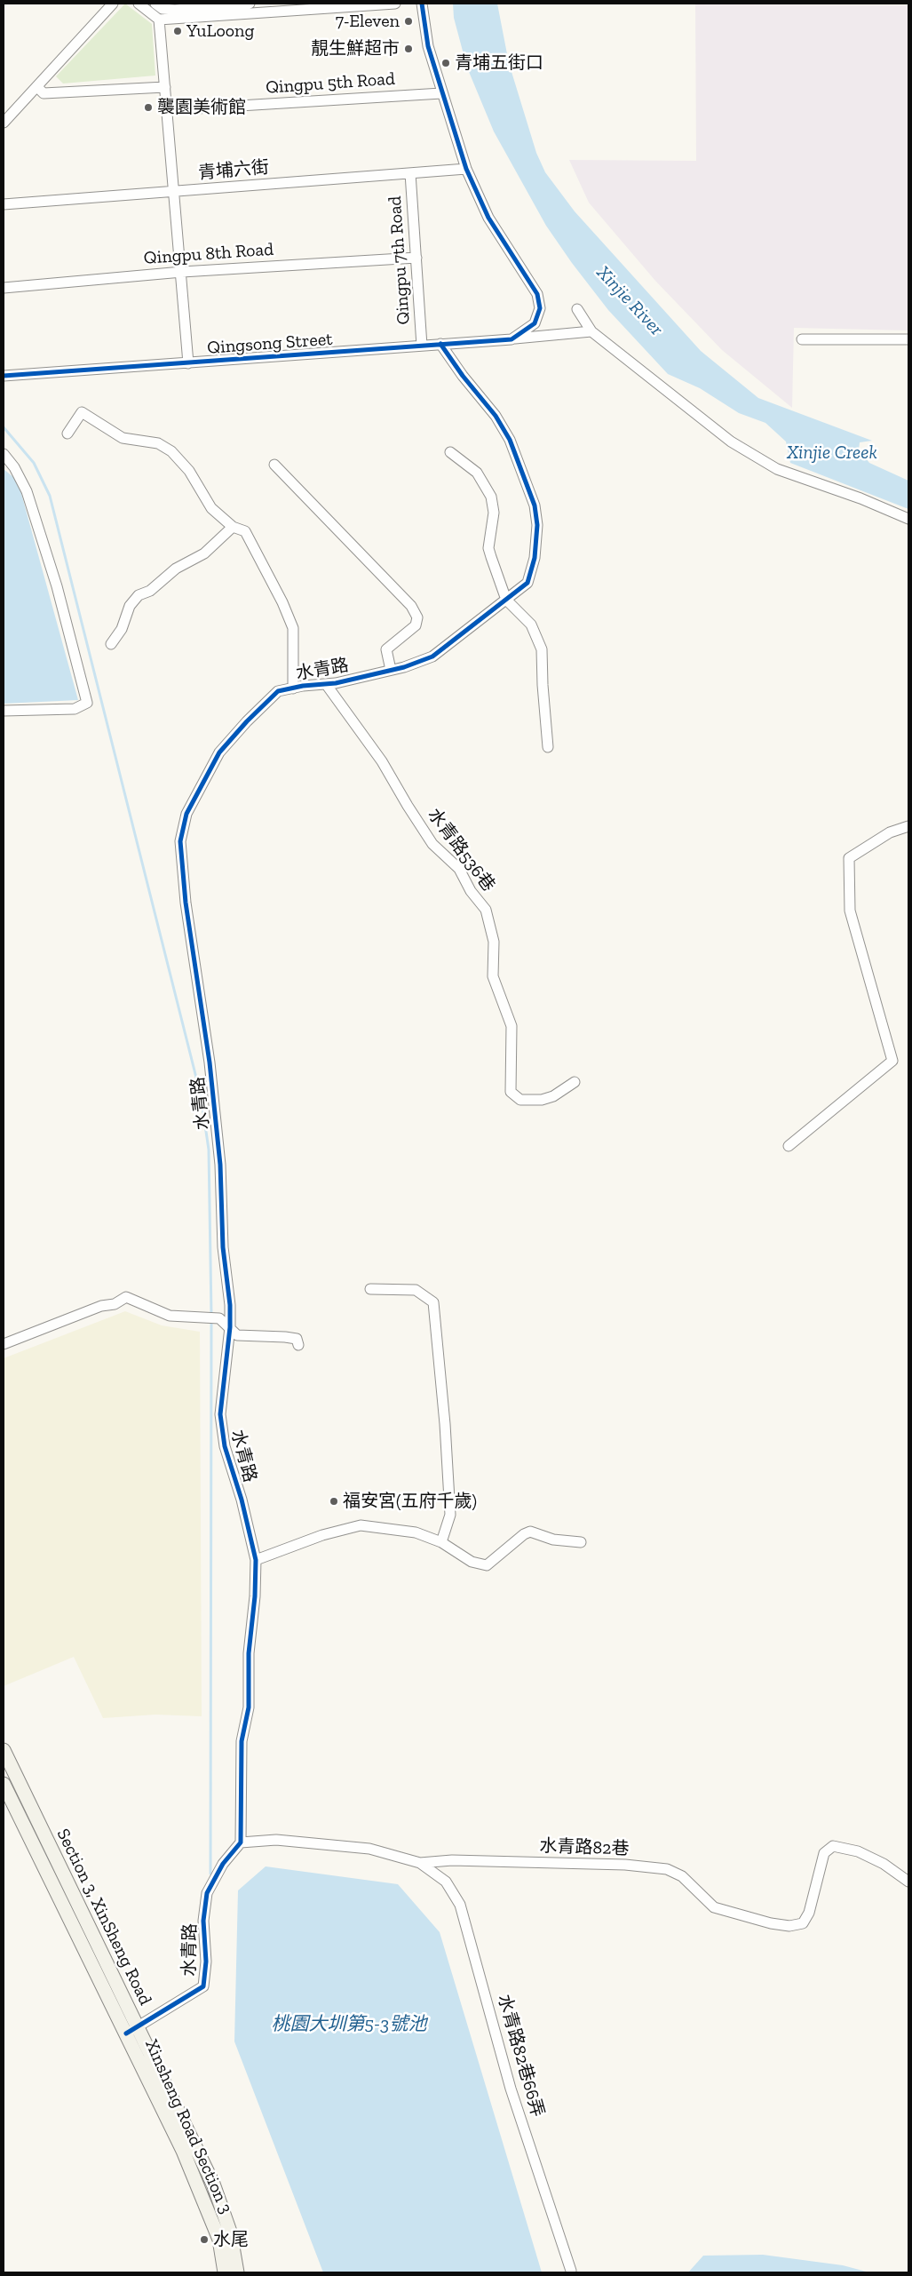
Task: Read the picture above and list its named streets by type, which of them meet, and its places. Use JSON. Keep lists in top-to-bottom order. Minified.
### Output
{"streets":{"main road":["Section 3, XinSheng Road","Xinsheng Road Section 3"],"street":["Qingpu 5th Road","青埔六街","Qingpu 8th Road","Qingpu 7th Road","Qingsong Street","水青路","水青路536巷","水青路82巷","水青路82巷66弄"]},"crossings":[["青埔六街","Qingpu 7th Road"],["Qingpu 8th Road","Qingpu 7th Road"],["Qingpu 7th Road","Qingsong Street"],["Qingsong Street","水青路"],["水青路","水青路536巷"],["水青路","水青路82巷"],["水青路","Section 3, XinSheng Road"],["水青路","Xinsheng Road Section 3"],["水青路82巷","水青路82巷66弄"],["Section 3, XinSheng Road","Xinsheng Road Section 3"]],"water":["Xinjie River","Xinjie Creek","桃園大圳第5-3號池"],"places":["7-Eleven","YuLoong","靚生鮮超市","青埔五街口","襲園美術館","福安宮(五府千歲)","水尾"]}
